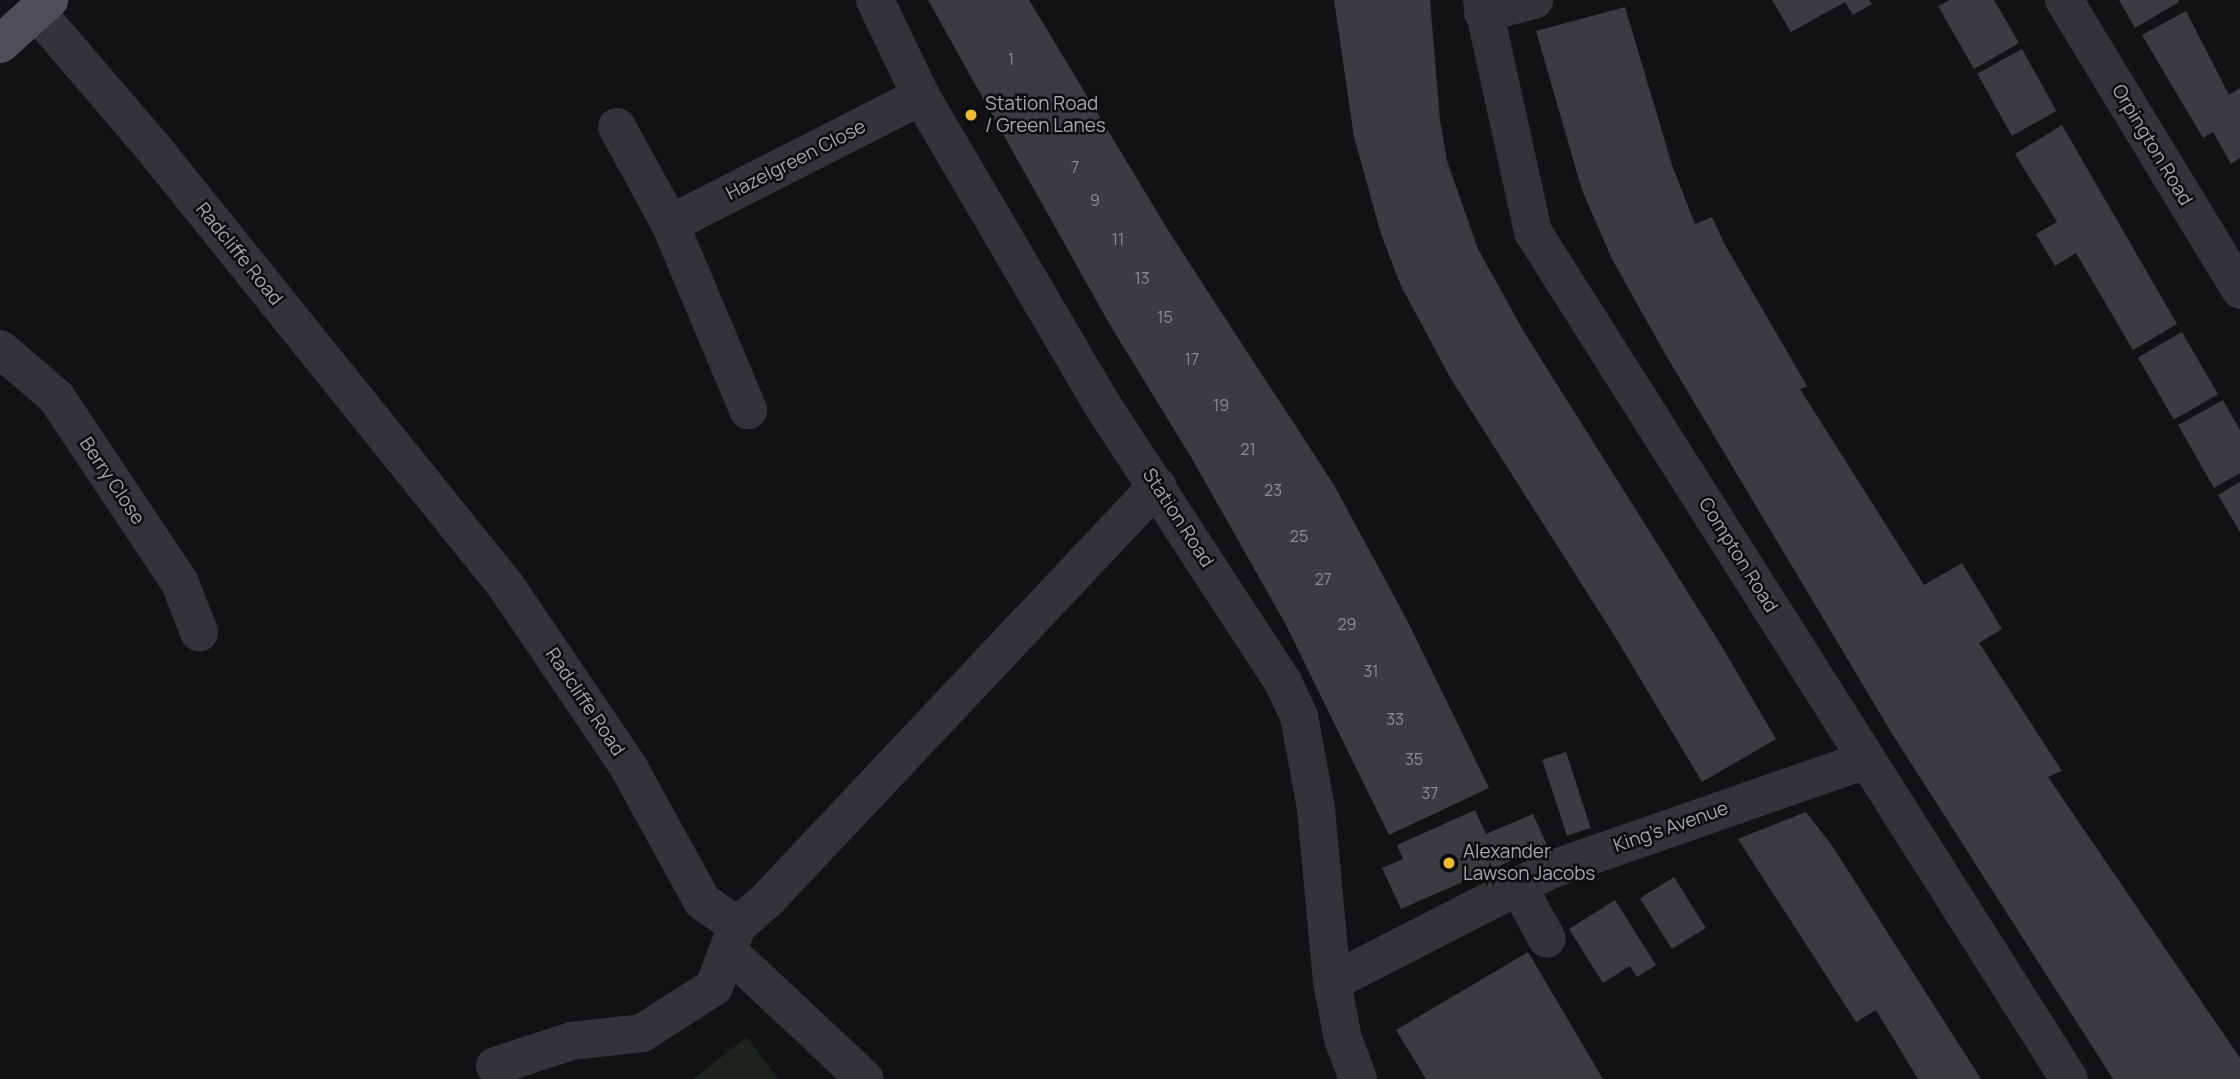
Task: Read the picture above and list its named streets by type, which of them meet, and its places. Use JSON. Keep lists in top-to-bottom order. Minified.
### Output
{"streets":{"street":["Orpington Road","Hazelgreen Close","Radcliffe Road","Berry Close","Station Road","Compton Road","King's Avenue"]},"crossings":[["Hazelgreen Close","Station Road"],["Station Road","King's Avenue"],["Compton Road","King's Avenue"]],"places":["Station Road / Green Lanes","Alexander Lawson Jacobs"],"house_numbers":["1","7","9","11","13","15","17","19","21","23","25","27","29","31","33","35","37"]}
